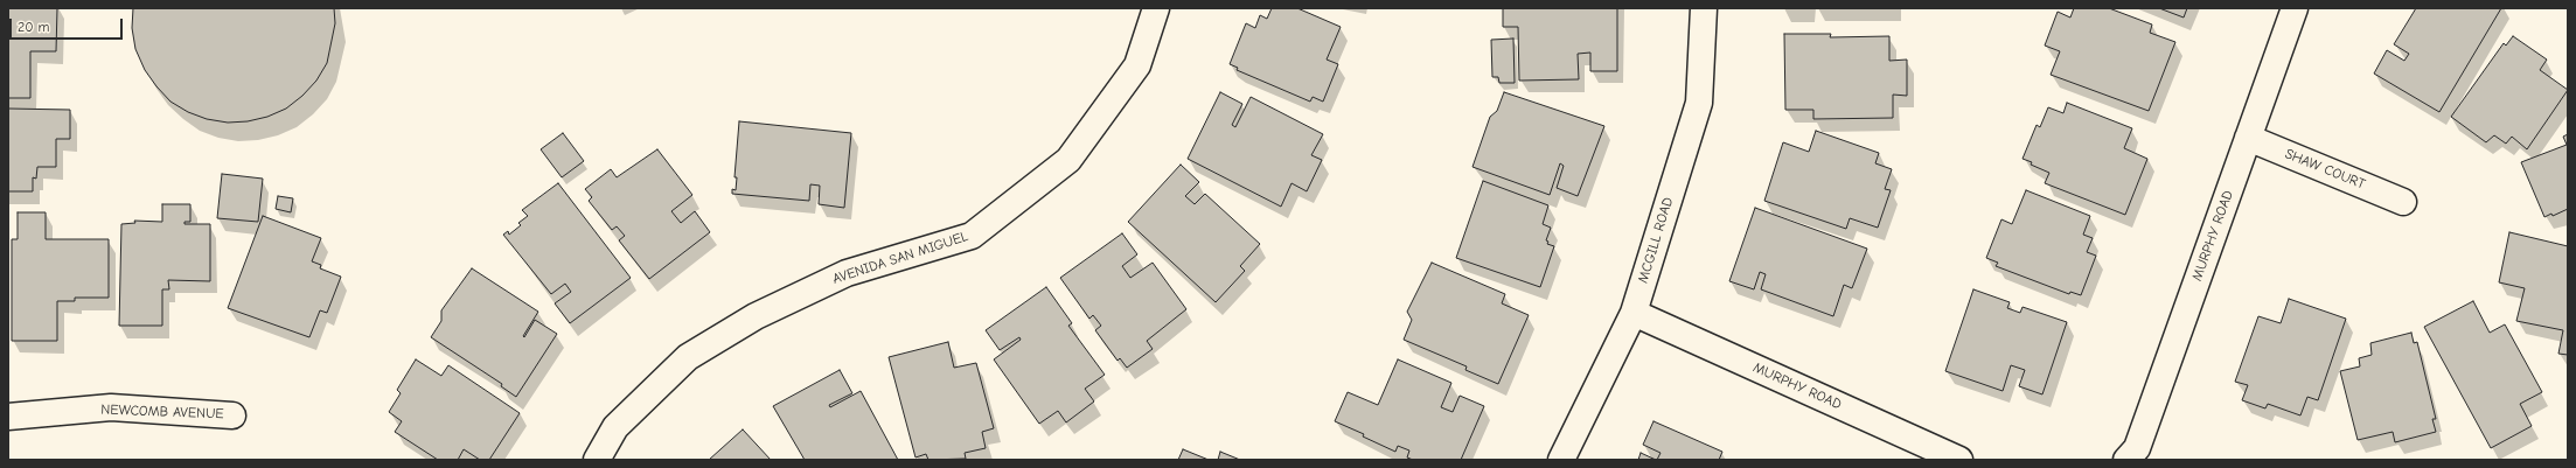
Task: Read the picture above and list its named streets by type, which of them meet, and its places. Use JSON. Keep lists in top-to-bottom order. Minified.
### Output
{"streets":{"street":["SHAW COURT","MURPHY ROAD","MCGILL ROAD","AVENIDA SAN MIGUEL","NEWCOMB AVENUE"]},"crossings":[["SHAW COURT","MURPHY ROAD"],["MURPHY ROAD","MCGILL ROAD"]],"scale_bar":"20 m"}
